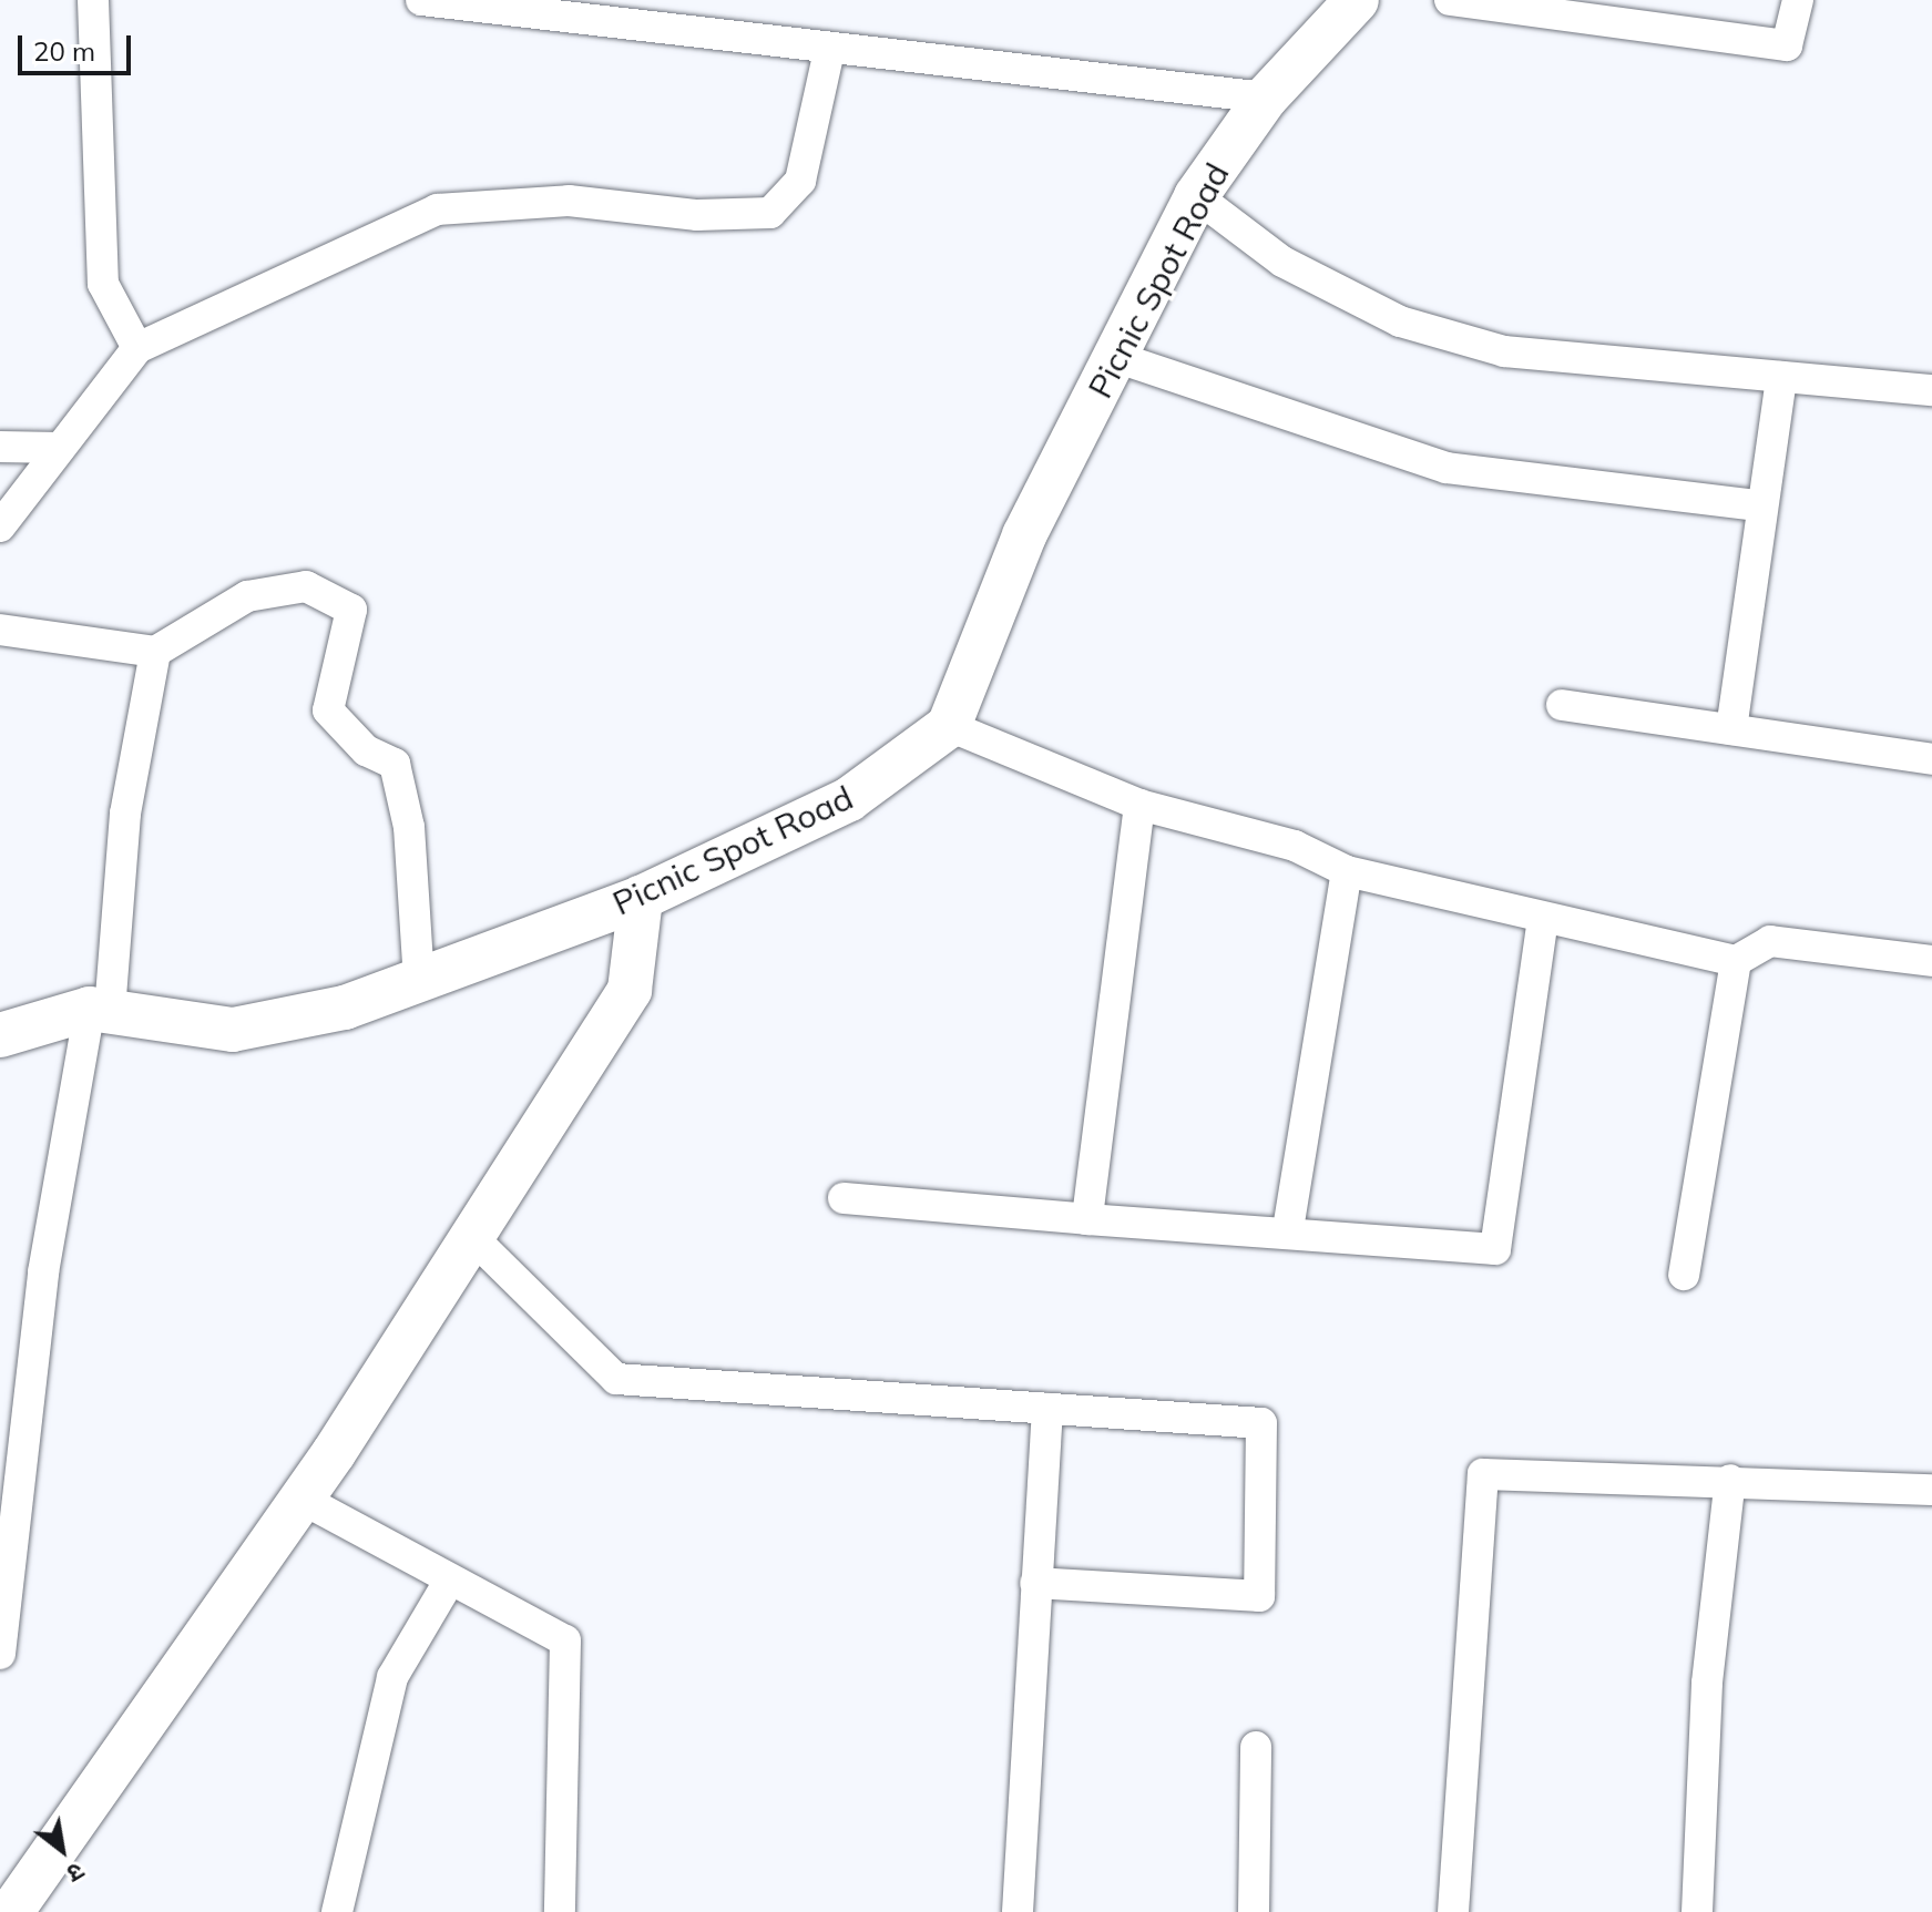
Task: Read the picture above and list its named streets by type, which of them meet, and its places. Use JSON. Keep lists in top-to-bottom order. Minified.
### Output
{"streets":{"street":["Picnic Spot Road"]},"scale_bar":"20 m","north":"bottom right"}
